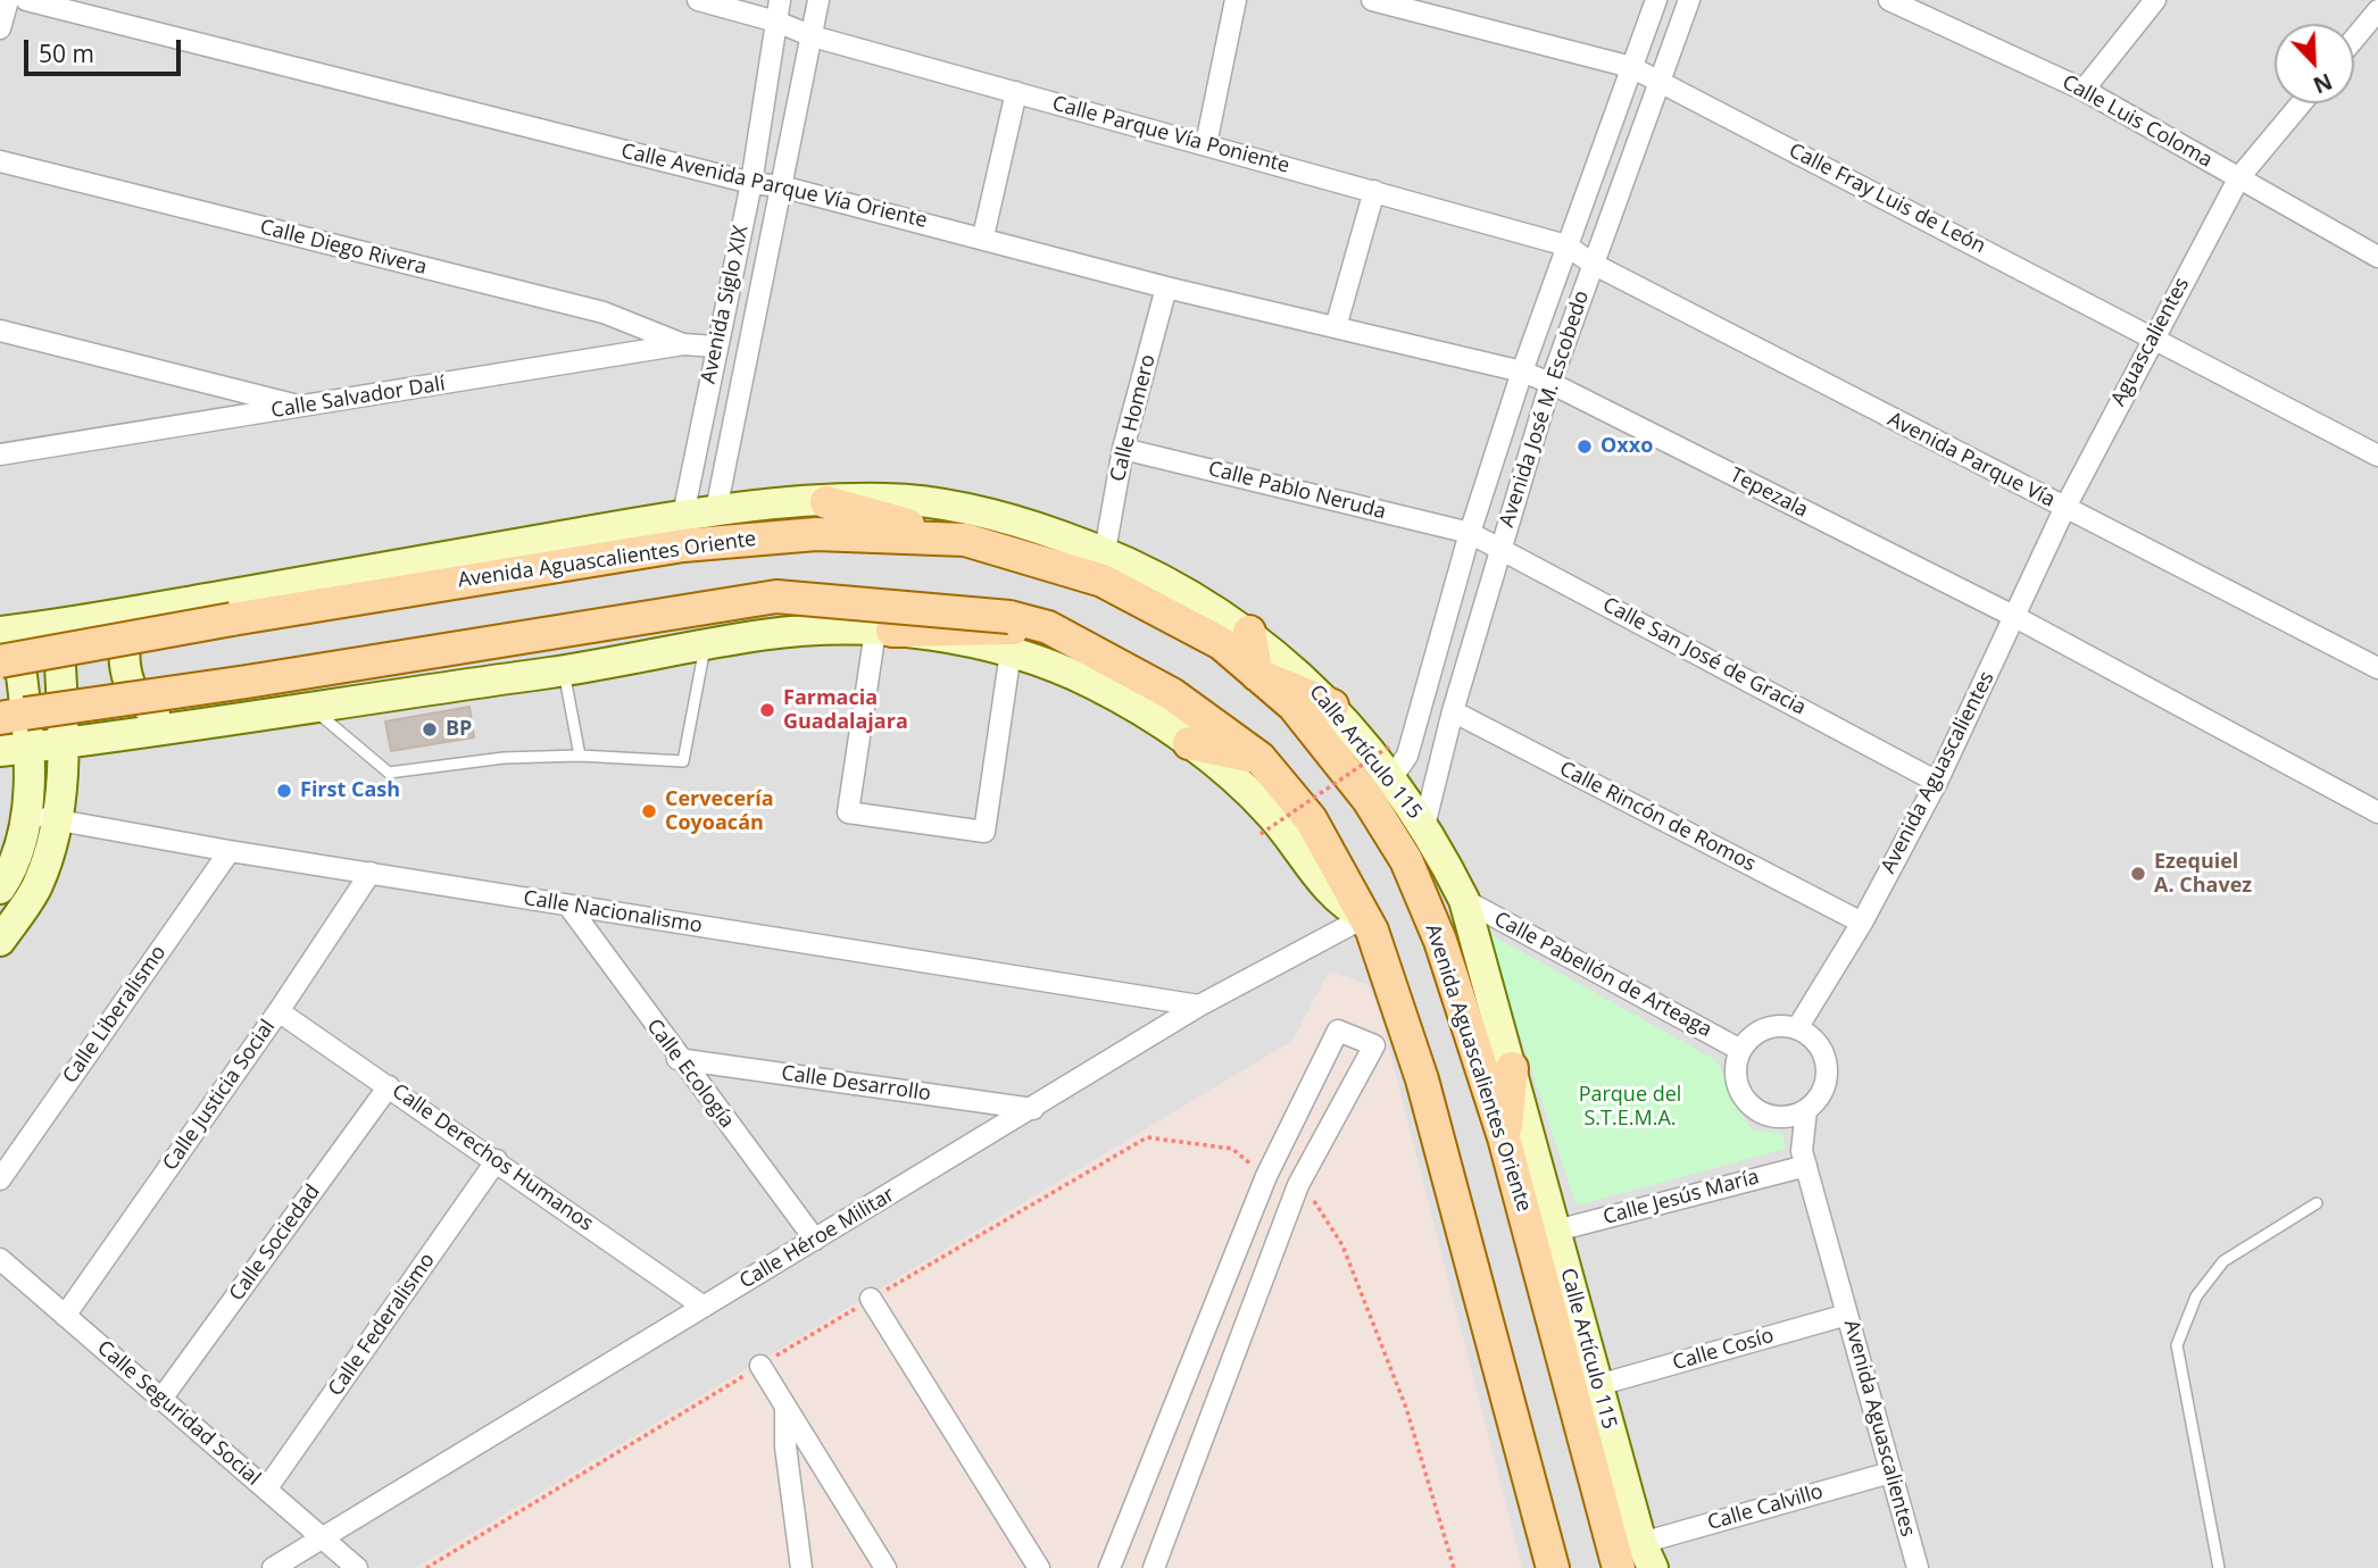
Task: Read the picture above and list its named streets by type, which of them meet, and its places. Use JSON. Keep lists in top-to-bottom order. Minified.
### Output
{"streets":{"main road":["Avenida Aguascalientes Oriente"],"street":["Calle Luis Coloma","Calle Parque Vía Poniente","Calle Avenida Parque Vía Oriente","Calle Fray Luis de León","Calle Diego Rivera","Avenida Siglo XIX","Aguascalientes","Calle Salvador Dalí","Avenida José M. Escobedo","Calle Homero","Avenida Parque Vía","Calle Pablo Neruda","Tepezala","Calle San José de Gracia","Calle Artículo 115","Avenida Aguascalientes","Calle Rincón de Romos","Calle Nacionalismo","Calle Pabellón de Arteaga","Calle Liberalismo","Calle Ecología","Calle Desarrollo","Calle Justicia Social","Calle Derechos Humanos","Calle Jesús María","Calle Héroe Militar","Calle Sociedad","Calle Federalismo","Calle Cosío","Calle Seguridad Social","Calle Calvillo"]},"crossings":[["Calle Luis Coloma","Aguascalientes"],["Calle Parque Vía Poniente","Avenida Siglo XIX"],["Calle Parque Vía Poniente","Avenida José M. Escobedo"],["Calle Parque Vía Poniente","Avenida Parque Vía"],["Calle Avenida Parque Vía Oriente","Avenida Siglo XIX"],["Calle Avenida Parque Vía Oriente","Avenida José M. Escobedo"],["Calle Avenida Parque Vía Oriente","Calle Homero"],["Calle Avenida Parque Vía Oriente","Tepezala"],["Calle Fray Luis de León","Aguascalientes"],["Calle Fray Luis de León","Avenida José M. Escobedo"],["Calle Diego Rivera","Calle Salvador Dalí"],["Avenida Siglo XIX","Calle Salvador Dalí"],["Avenida Siglo XIX","Avenida Aguascalientes Oriente"],["Avenida Siglo XIX","Calle Artículo 115"],["Aguascalientes","Avenida Parque Vía"],["Aguascalientes","Avenida Aguascalientes"],["Avenida José M. Escobedo","Avenida Parque Vía"],["Avenida José M. Escobedo","Calle Pablo Neruda"],["Avenida José M. Escobedo","Tepezala"],["Avenida José M. Escobedo","Calle San José de Gracia"],["Avenida José M. Escobedo","Calle Artículo 115"],["Avenida José M. Escobedo","Calle Rincón de Romos"],["Calle Homero","Calle Pablo Neruda"],["Calle Homero","Calle Artículo 115"],["Avenida Parque Vía","Avenida Aguascalientes"],["Calle Pablo Neruda","Calle San José de Gracia"],["Tepezala","Avenida Aguascalientes"],["Avenida Aguascalientes Oriente","Calle Artículo 115"],["Calle San José de Gracia","Avenida Aguascalientes"],["Calle Artículo 115","Calle Pabellón de Arteaga"],["Calle Artículo 115","Calle Jesús María"],["Calle Artículo 115","Calle Cosío"],["Calle Artículo 115","Calle Calvillo"],["Avenida Aguascalientes","Calle Rincón de Romos"],["Avenida Aguascalientes","Calle Pabellón de Arteaga"],["Avenida Aguascalientes","Calle Jesús María"],["Avenida Aguascalientes","Calle Cosío"],["Avenida Aguascalientes","Calle Calvillo"],["Calle Nacionalismo","Calle Liberalismo"],["Calle Nacionalismo","Calle Ecología"],["Calle Nacionalismo","Calle Justicia Social"],["Calle Nacionalismo","Calle Héroe Militar"],["Calle Ecología","Calle Desarrollo"],["Calle Ecología","Calle Héroe Militar"],["Calle Desarrollo","Calle Héroe Militar"],["Calle Justicia Social","Calle Derechos Humanos"],["Calle Justicia Social","Calle Seguridad Social"],["Calle Derechos Humanos","Calle Héroe Militar"],["Calle Derechos Humanos","Calle Sociedad"],["Calle Derechos Humanos","Calle Federalismo"],["Calle Héroe Militar","Calle Seguridad Social"],["Calle Sociedad","Calle Seguridad Social"],["Calle Federalismo","Calle Seguridad Social"]],"parks":["Parque del S.T.E.M.A."],"places":["Oxxo","Farmacia Guadalajara","BP","First Cash","Cervecería Coyoacán","Ezequiel A. Chavez"],"scale_bar":"50 m","north":"bottom right"}
